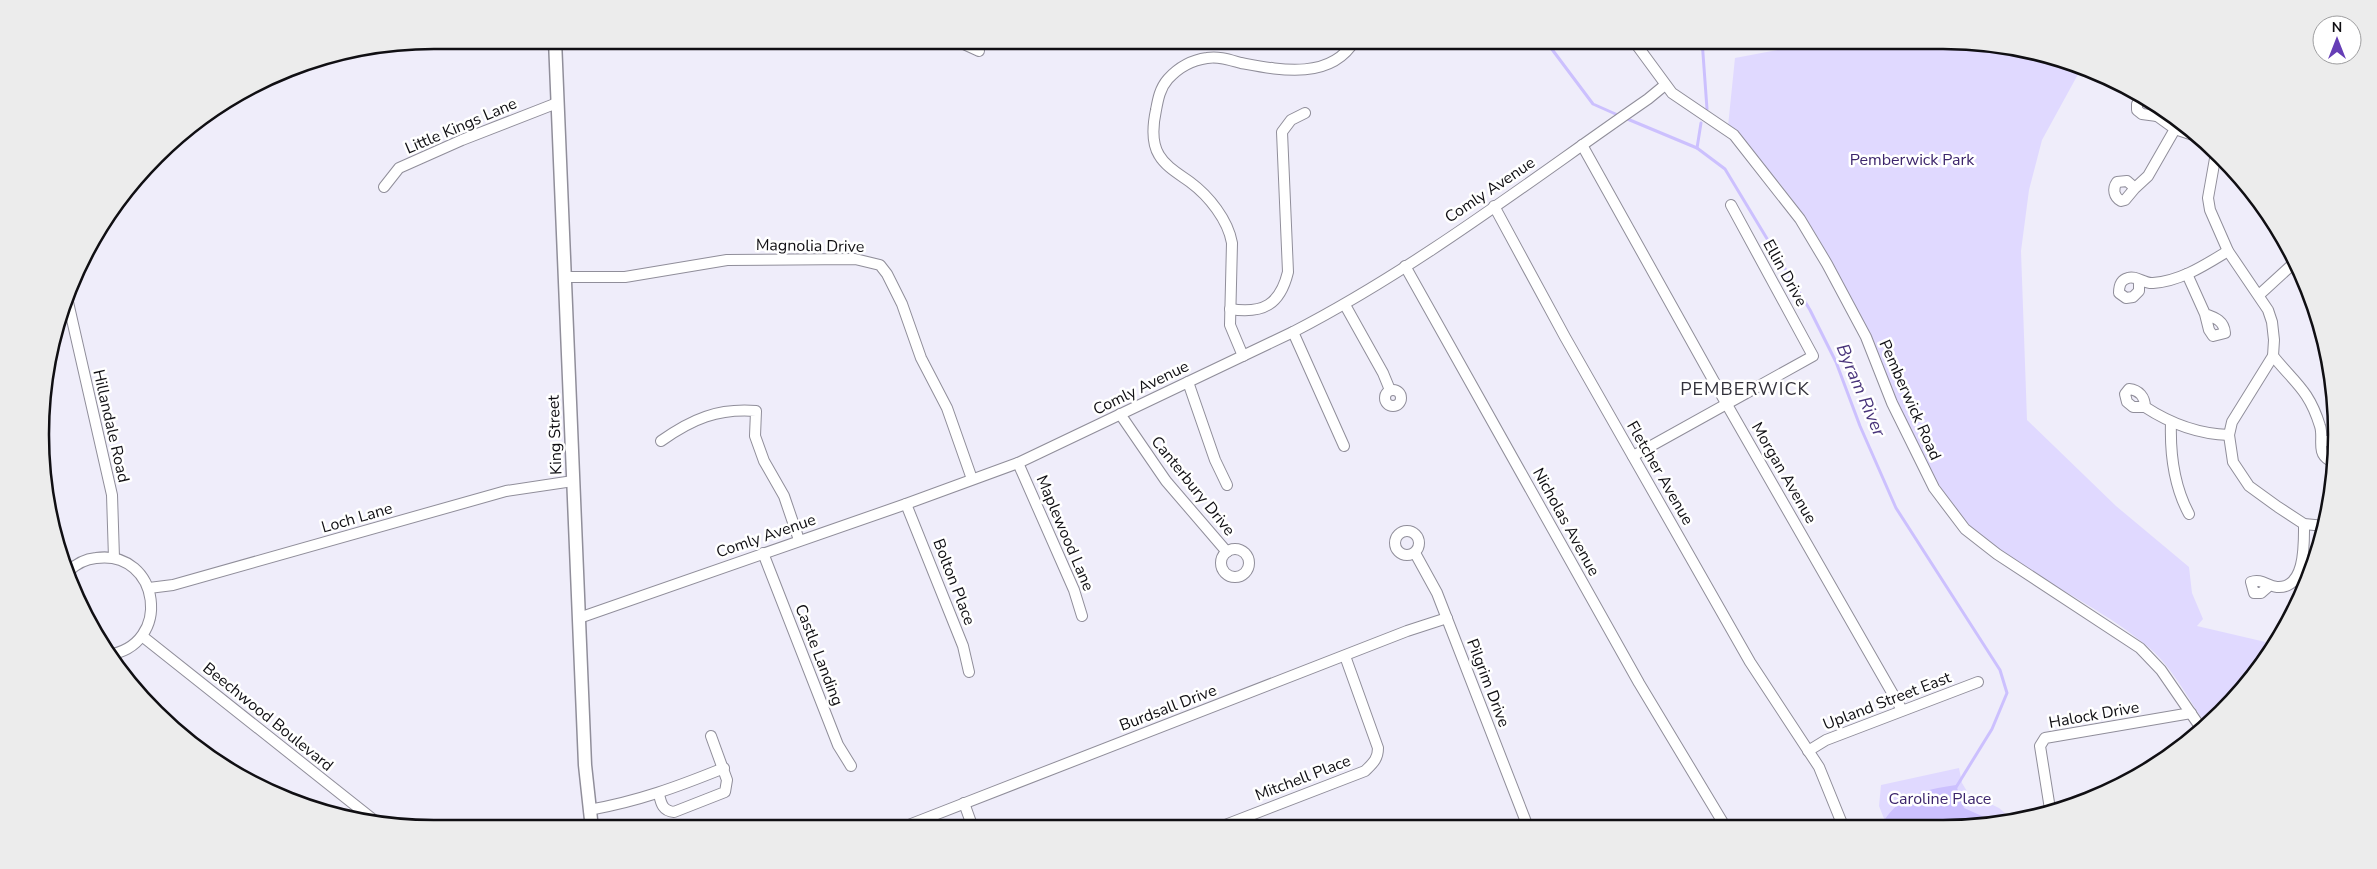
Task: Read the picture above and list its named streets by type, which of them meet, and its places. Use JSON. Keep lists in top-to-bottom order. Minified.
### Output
{"streets":{"main road":["King Street"],"street":["Little Kings Lane","Comly Avenue","Magnolia Drive","Ellin Drive","Pemberwick Road","Hillandale Road","Fletcher Avenue","Morgan Avenue","Canterbury Drive","Loch Lane","Nicholas Avenue","Maplewood Lane","Bolton Place","Castle Landing","Pilgrim Drive","Upland Street East","Burdsall Drive","Halock Drive","Beechwood Boulevard","Mitchell Place"]},"crossings":[["Little Kings Lane","King Street"],["Comly Avenue","Magnolia Drive"],["Comly Avenue","Pemberwick Road"],["Comly Avenue","King Street"],["Comly Avenue","Fletcher Avenue"],["Comly Avenue","Morgan Avenue"],["Comly Avenue","Canterbury Drive"],["Comly Avenue","Nicholas Avenue"],["Comly Avenue","Maplewood Lane"],["Comly Avenue","Bolton Place"],["Comly Avenue","Castle Landing"],["Magnolia Drive","King Street"],["Ellin Drive","Morgan Avenue"],["Pemberwick Road","Halock Drive"],["King Street","Loch Lane"],["Fletcher Avenue","Upland Street East"],["Morgan Avenue","Upland Street East"],["Pilgrim Drive","Burdsall Drive"],["Burdsall Drive","Mitchell Place"]],"districts":["PEMBERWICK"],"water":["Byram River"],"parks":["Pemberwick Park","Caroline Place"],"north":"top"}
